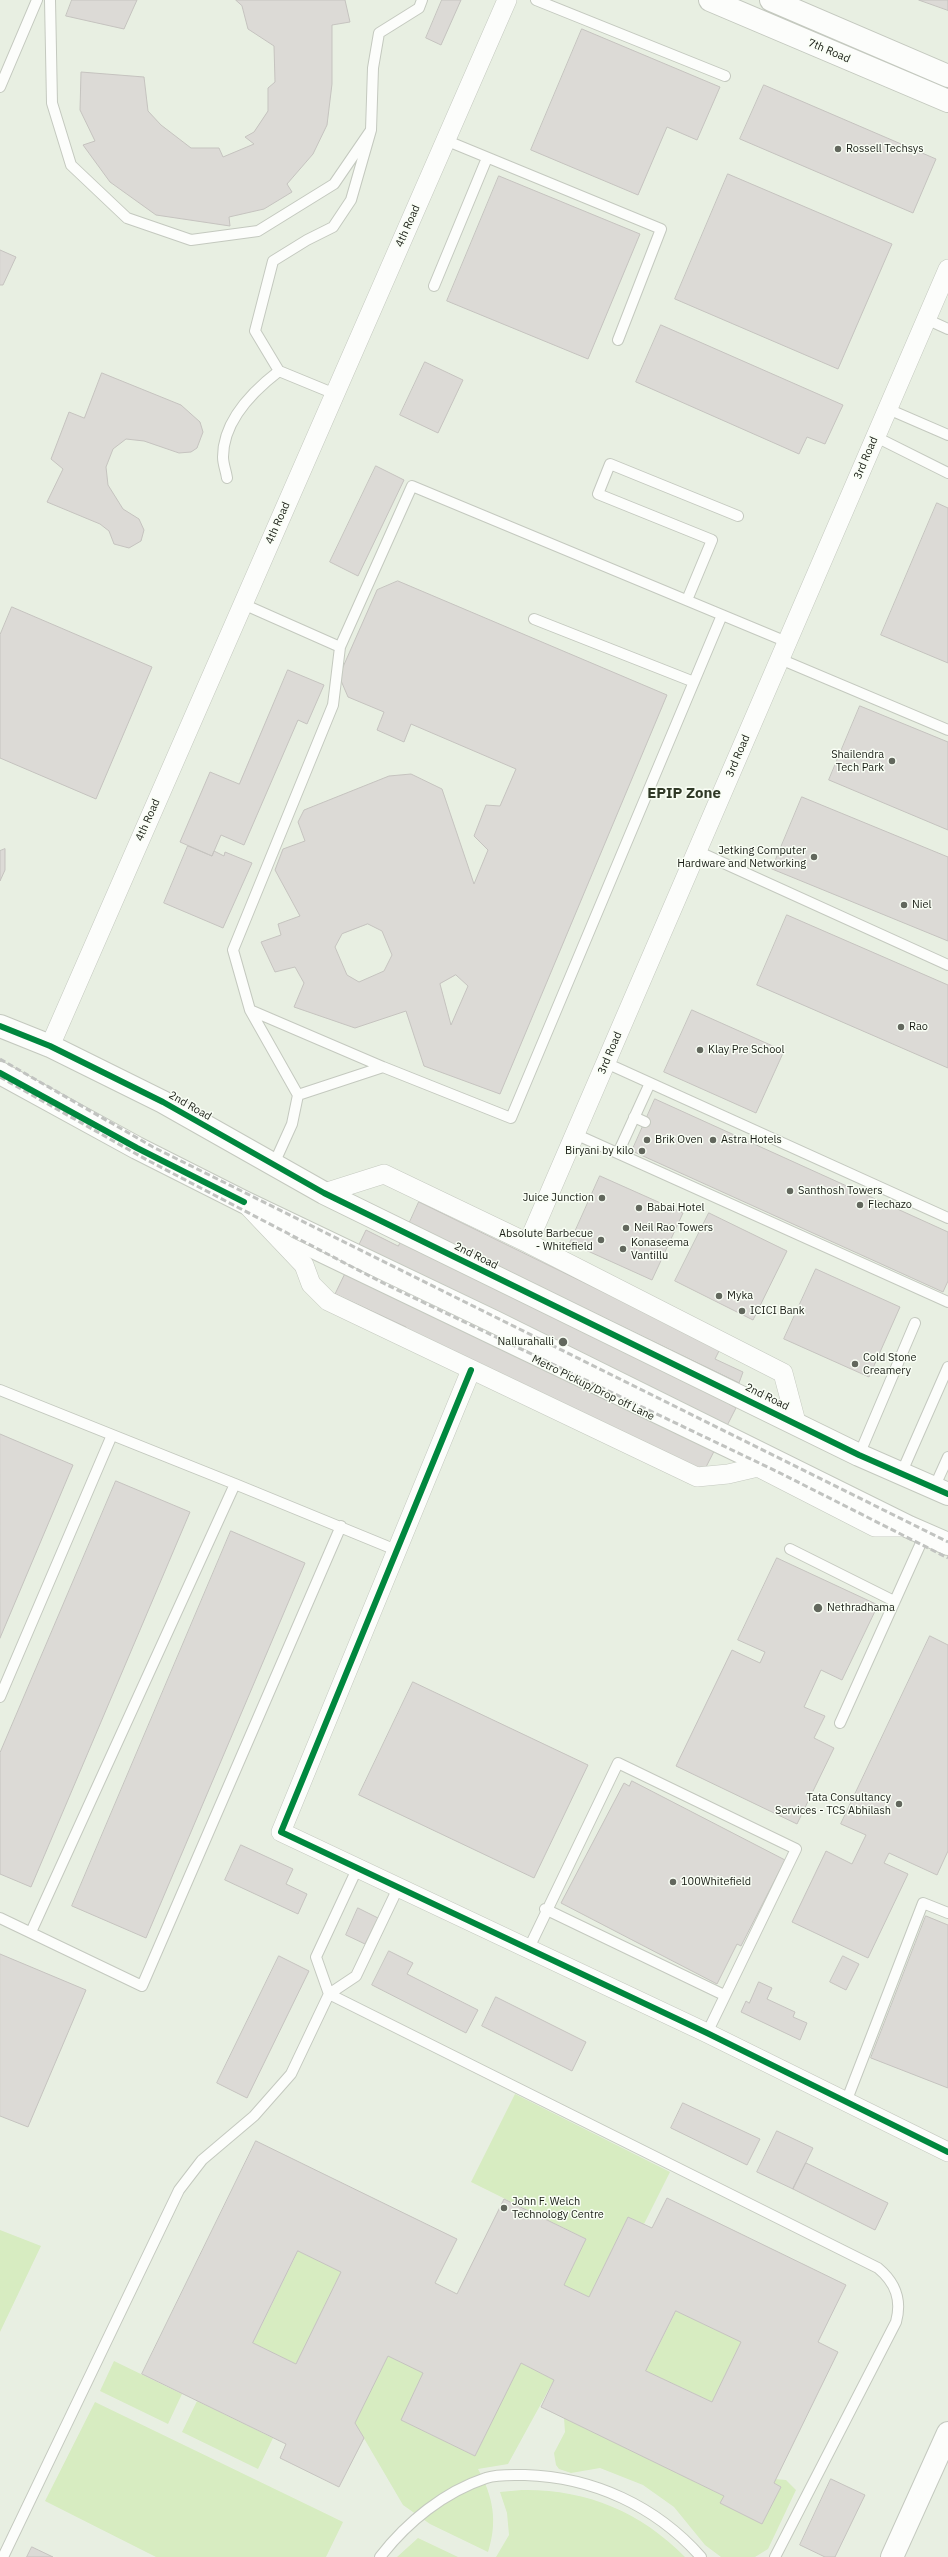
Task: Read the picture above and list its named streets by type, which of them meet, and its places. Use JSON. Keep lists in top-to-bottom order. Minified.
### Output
{"streets":{"main road":["7th Road","2nd Road"],"street":["4th Road","3rd Road"],"lane":["Metro Pickup/Drop off Lane"]},"crossings":[["4th Road","2nd Road"]],"districts":["EPIP Zone"],"places":["Rossell Techsys","Shailendra Tech Park","Jetking Computer Hardware and Networking","Niel","Rao","Klay Pre School","Brik Oven","Astra Hotels","Biryani by kilo","Santhosh Towers","Juice Junction","Flechazo","Babai Hotel","Neil Rao Towers","Absolute Barbecue - Whitefield","Konaseema Vantillu","Myka","ICICI Bank","Nallurahalli","Cold Stone Creamery","Nethradhama","Tata Consultancy Services - TCS Abhilash","100Whitefield","John F. Welch Technology Centre"]}
